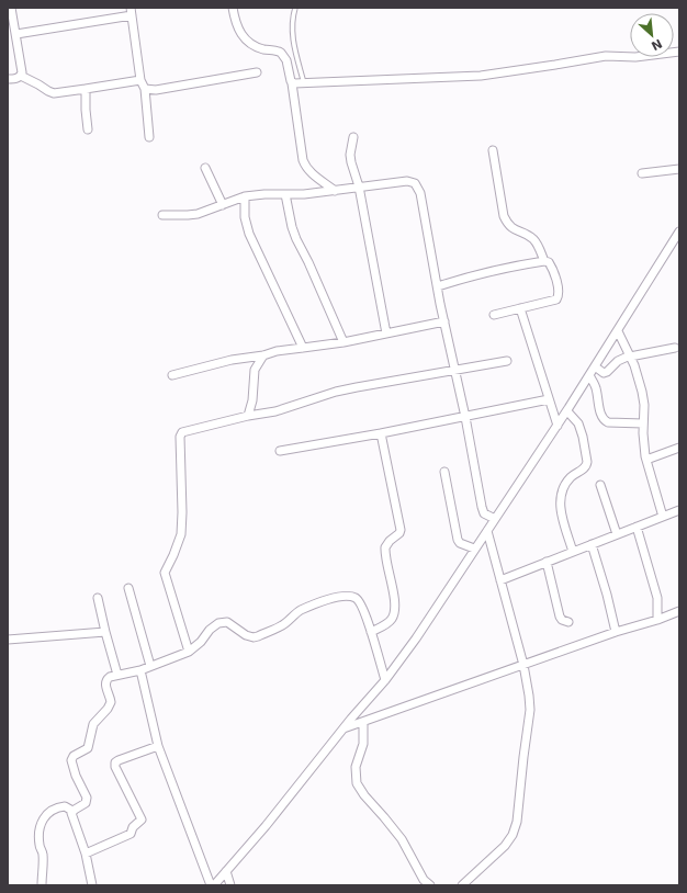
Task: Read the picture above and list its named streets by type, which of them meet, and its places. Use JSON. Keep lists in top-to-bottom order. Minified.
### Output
{"north":"bottom right"}
